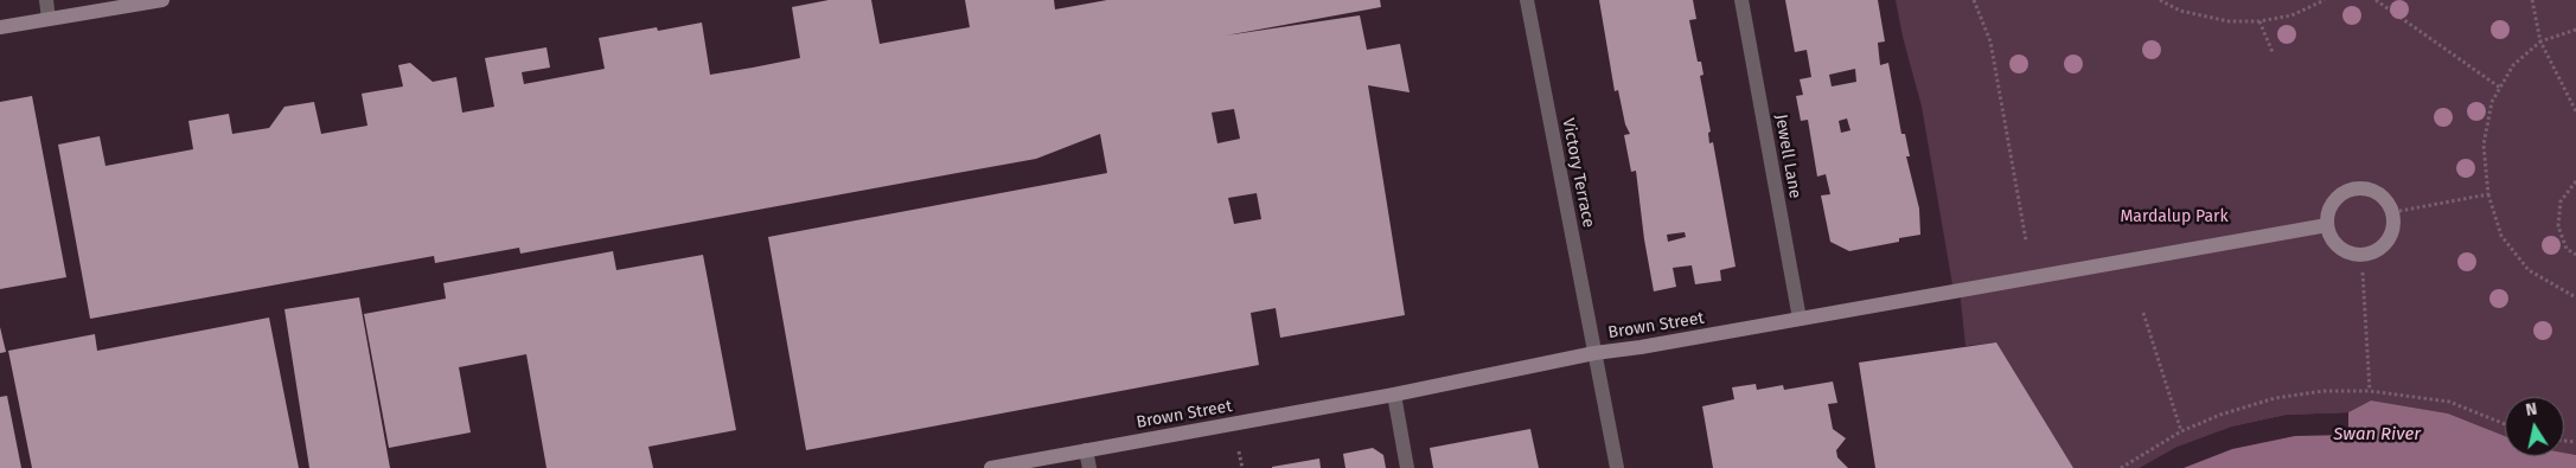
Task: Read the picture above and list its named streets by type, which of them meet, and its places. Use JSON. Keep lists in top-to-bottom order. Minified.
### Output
{"streets":{"street":["Jewell Lane","Victory Terrace","Brown Street"]},"crossings":[["Jewell Lane","Brown Street"],["Victory Terrace","Brown Street"]],"water":["Swan River"],"parks":["Mardalup Park"],"north":"top"}
